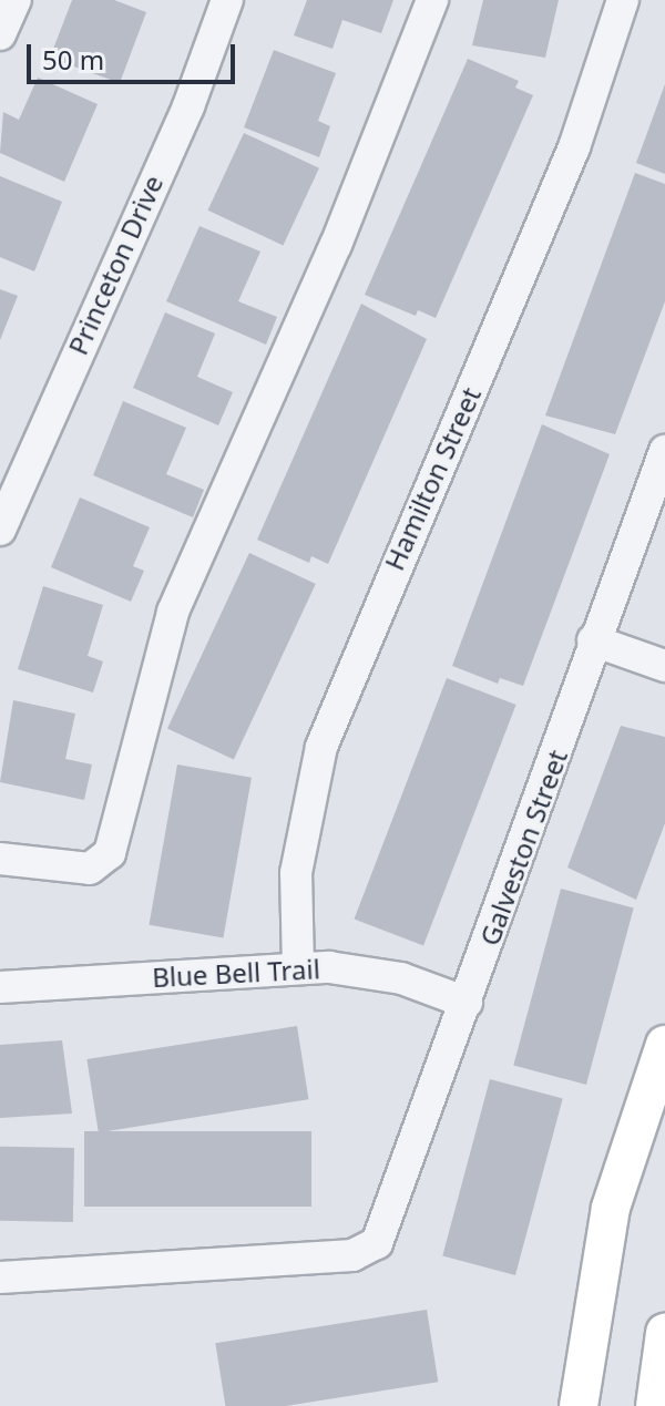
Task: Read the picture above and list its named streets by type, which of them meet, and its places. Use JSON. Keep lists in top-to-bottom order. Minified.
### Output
{"streets":{"street":["Princeton Drive","Hamilton Street","Galveston Street","Blue Bell Trail"]},"crossings":[["Hamilton Street","Blue Bell Trail"],["Galveston Street","Blue Bell Trail"]],"scale_bar":"50 m"}
